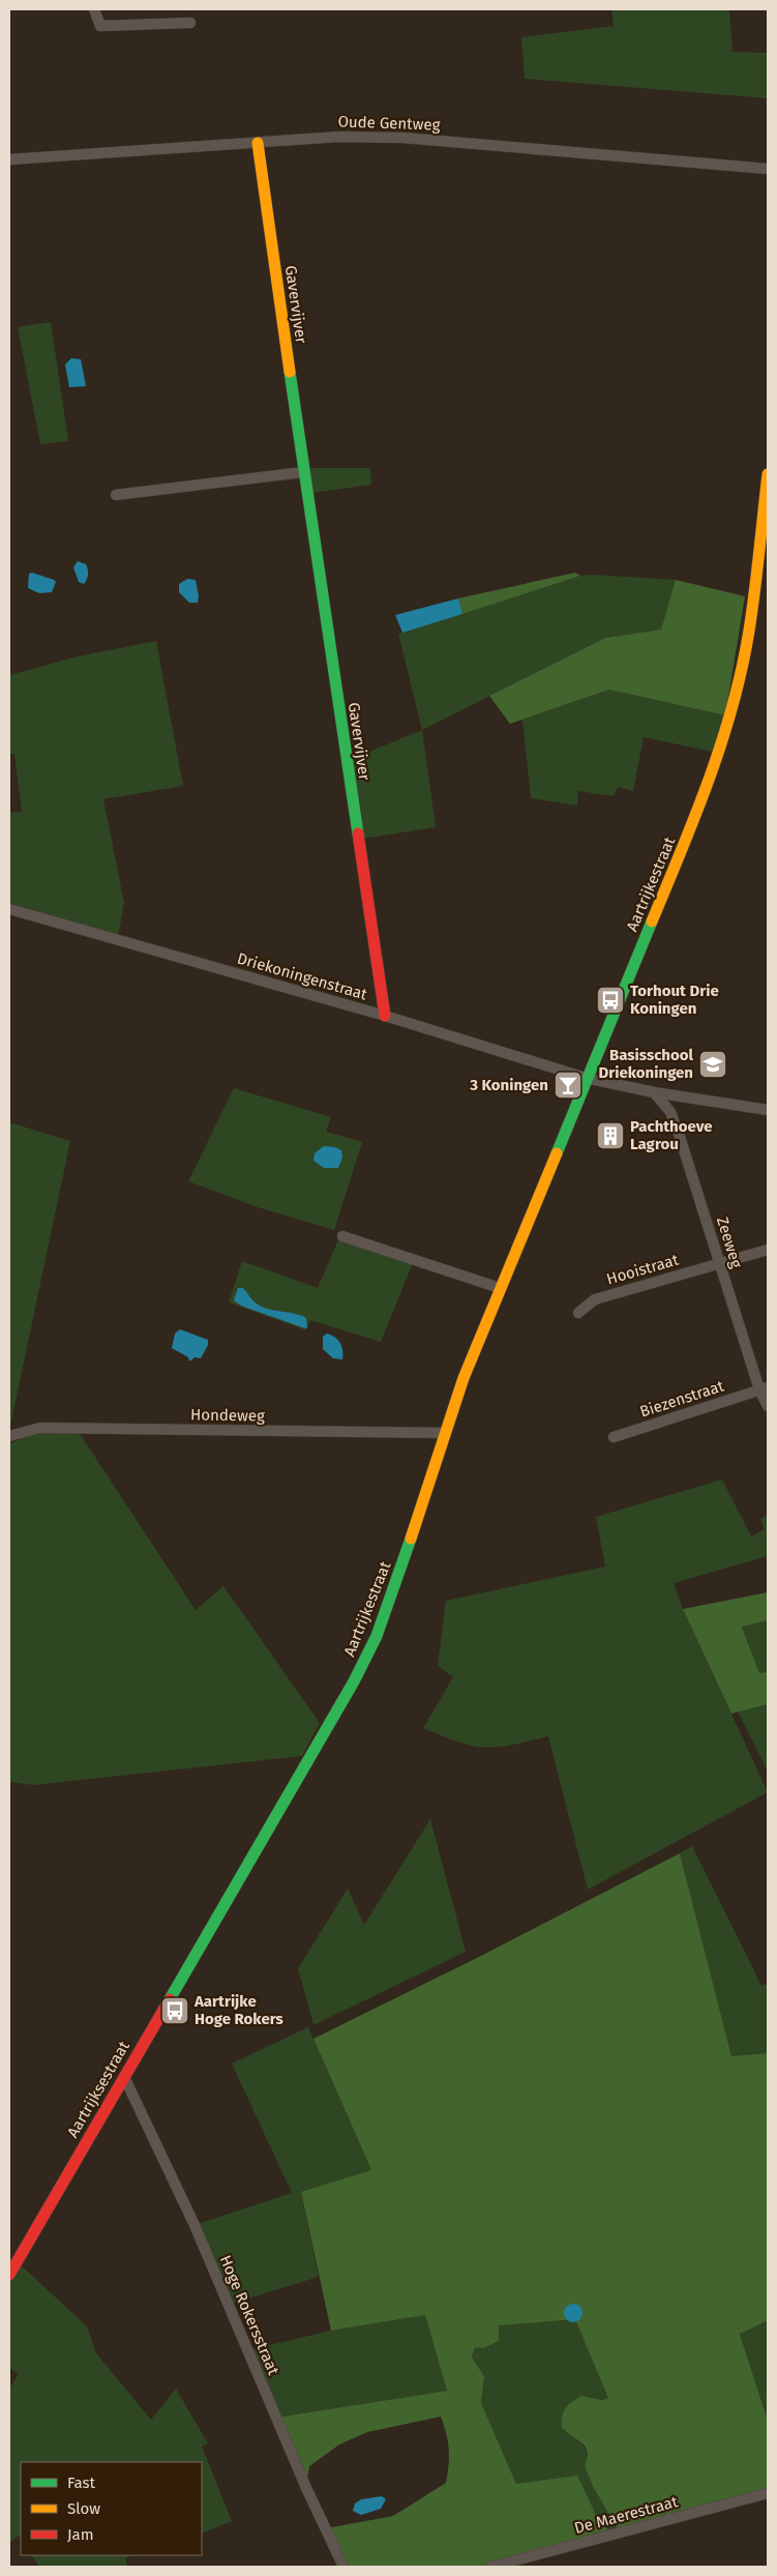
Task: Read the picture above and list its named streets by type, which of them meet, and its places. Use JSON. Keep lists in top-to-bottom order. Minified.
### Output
{"streets":{"street":["Oude Gentweg","Gavervijver","Aartrijkestraat","Driekoningenstraat","Zeeweg","Hooistraat","Biezenstraat","Hondeweg","Aartrijksestraat","Hoge Rokersstraat","De Maerestraat"]},"crossings":[["Oude Gentweg","Gavervijver"],["Gavervijver","Driekoningenstraat"],["Aartrijkestraat","Driekoningenstraat"],["Aartrijkestraat","Hondeweg"],["Aartrijkestraat","Aartrijksestraat"],["Driekoningenstraat","Zeeweg"],["Zeeweg","Hooistraat"],["Zeeweg","Biezenstraat"],["Aartrijksestraat","Hoge Rokersstraat"]],"places":{"bus stop":["Torhout Drie Koningen","Aartrijke Hoge Rokers"],"school or university":["Basisschool Driekoningen"],"bar":["3 Koningen"],"building":["Pachthoeve Lagrou"]},"legend":["Fast","Slow","Jam"]}
